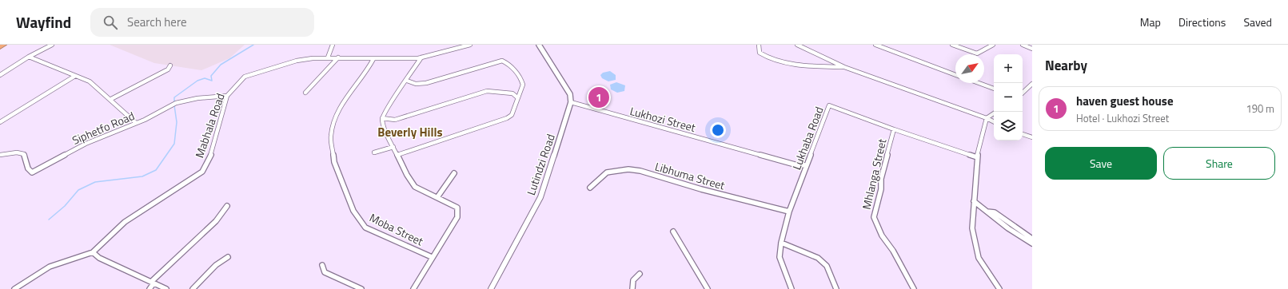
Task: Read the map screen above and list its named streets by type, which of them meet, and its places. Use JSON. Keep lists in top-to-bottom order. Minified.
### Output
{"streets":{"street":["Lukhozi Street","Mabhala Road","Siphetfo Road","Lukhaba Road","Lutindzi Road","Mhlanga Street","Libhuma Street","Moba Street"]},"crossings":[["Lukhozi Street","Lukhaba Road"],["Lukhozi Street","Lutindzi Road"],["Mabhala Road","Siphetfo Road"],["Mabhala Road","Moba Street"],["Lukhaba Road","Mhlanga Street"],["Lukhaba Road","Libhuma Street"]],"districts":["Beverly Hills"],"north":"top right","page":{"header":"Wayfind","search":"Search here","nav":["Map","Directions","Saved"],"heading":"Nearby","map_buttons":["+","−"],"pins":"1","list":[{"mark":"1","name":"haven guest house","note":"Hotel · Lukhozi Street","value":"190 m"}],"buttons":["Save","Share"]}}
